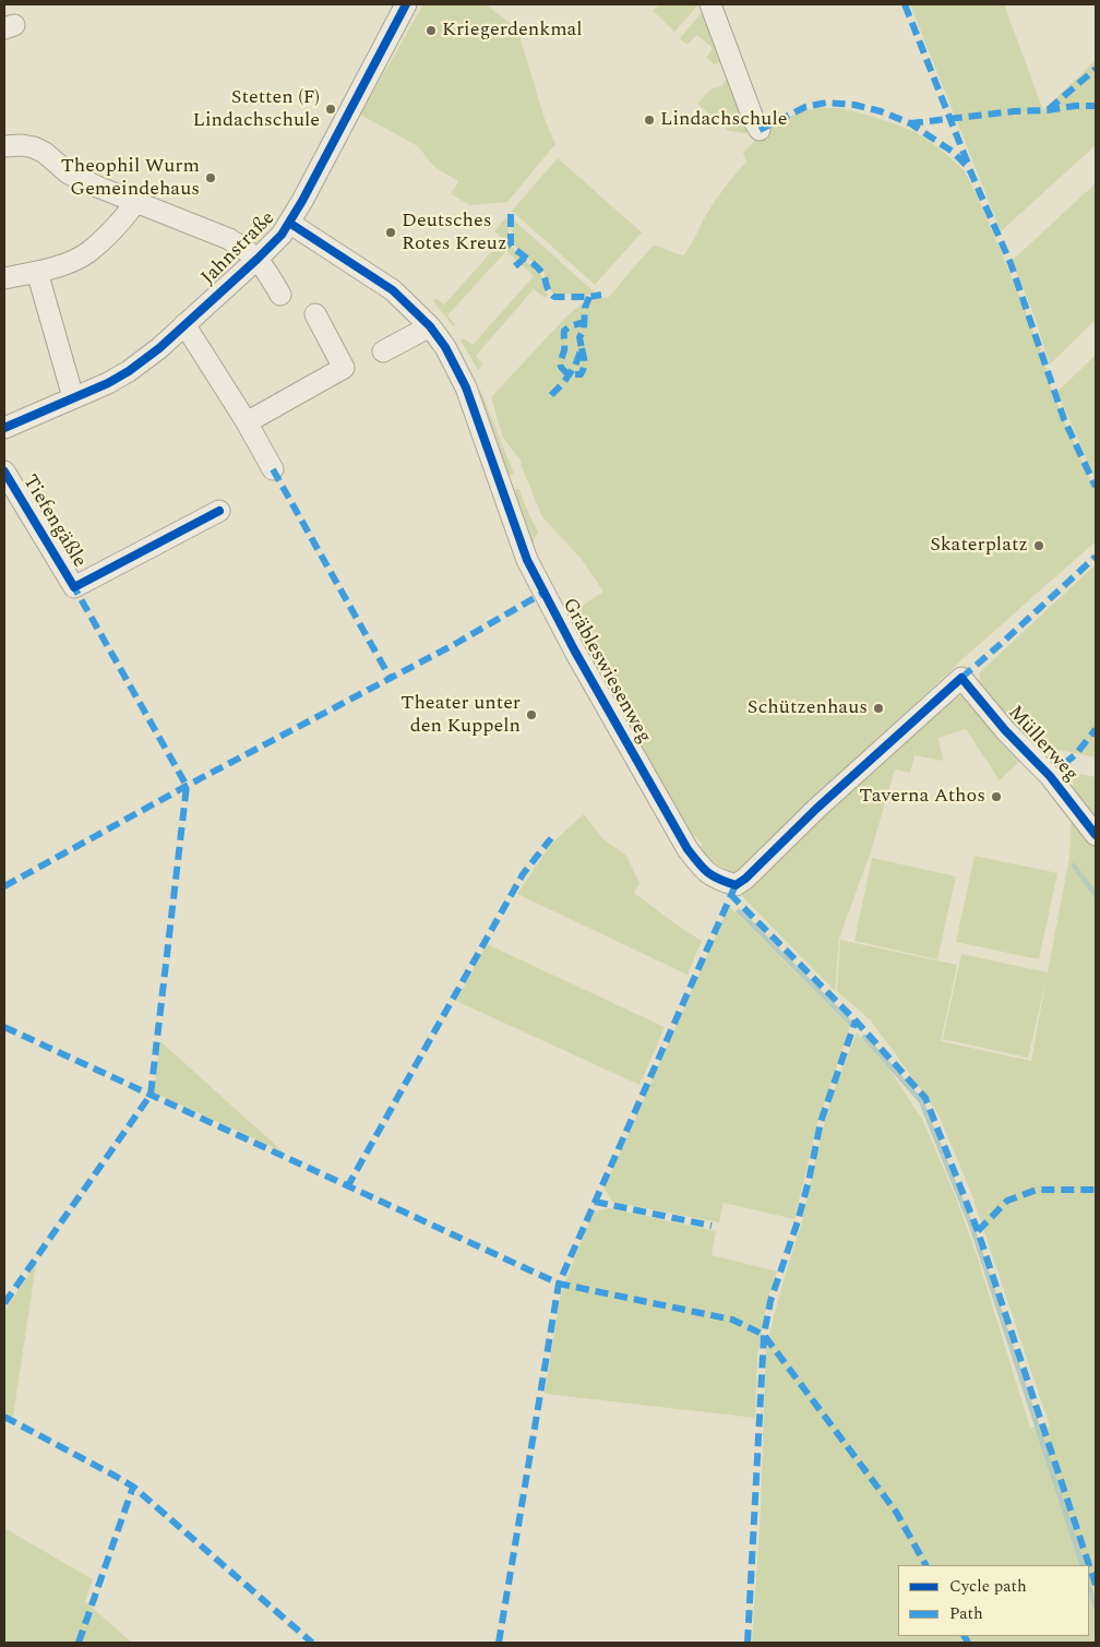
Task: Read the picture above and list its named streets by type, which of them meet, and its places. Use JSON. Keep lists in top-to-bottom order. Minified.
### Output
{"streets":{"street":["Jahnstraße","Tiefengäßle","Gräbleswiesenweg","Müllerweg"]},"crossings":[["Jahnstraße","Gräbleswiesenweg"],["Gräbleswiesenweg","Müllerweg"]],"places":["Kriegerdenkmal","Stetten (F) Lindachschule","Lindachschule","Theophil Wurm Gemeindehaus","Deutsches Rotes Kreuz","Skaterplatz","Schützenhaus","Theater unter den Kuppeln","Taverna Athos"],"legend":["Cycle path","Path"]}
